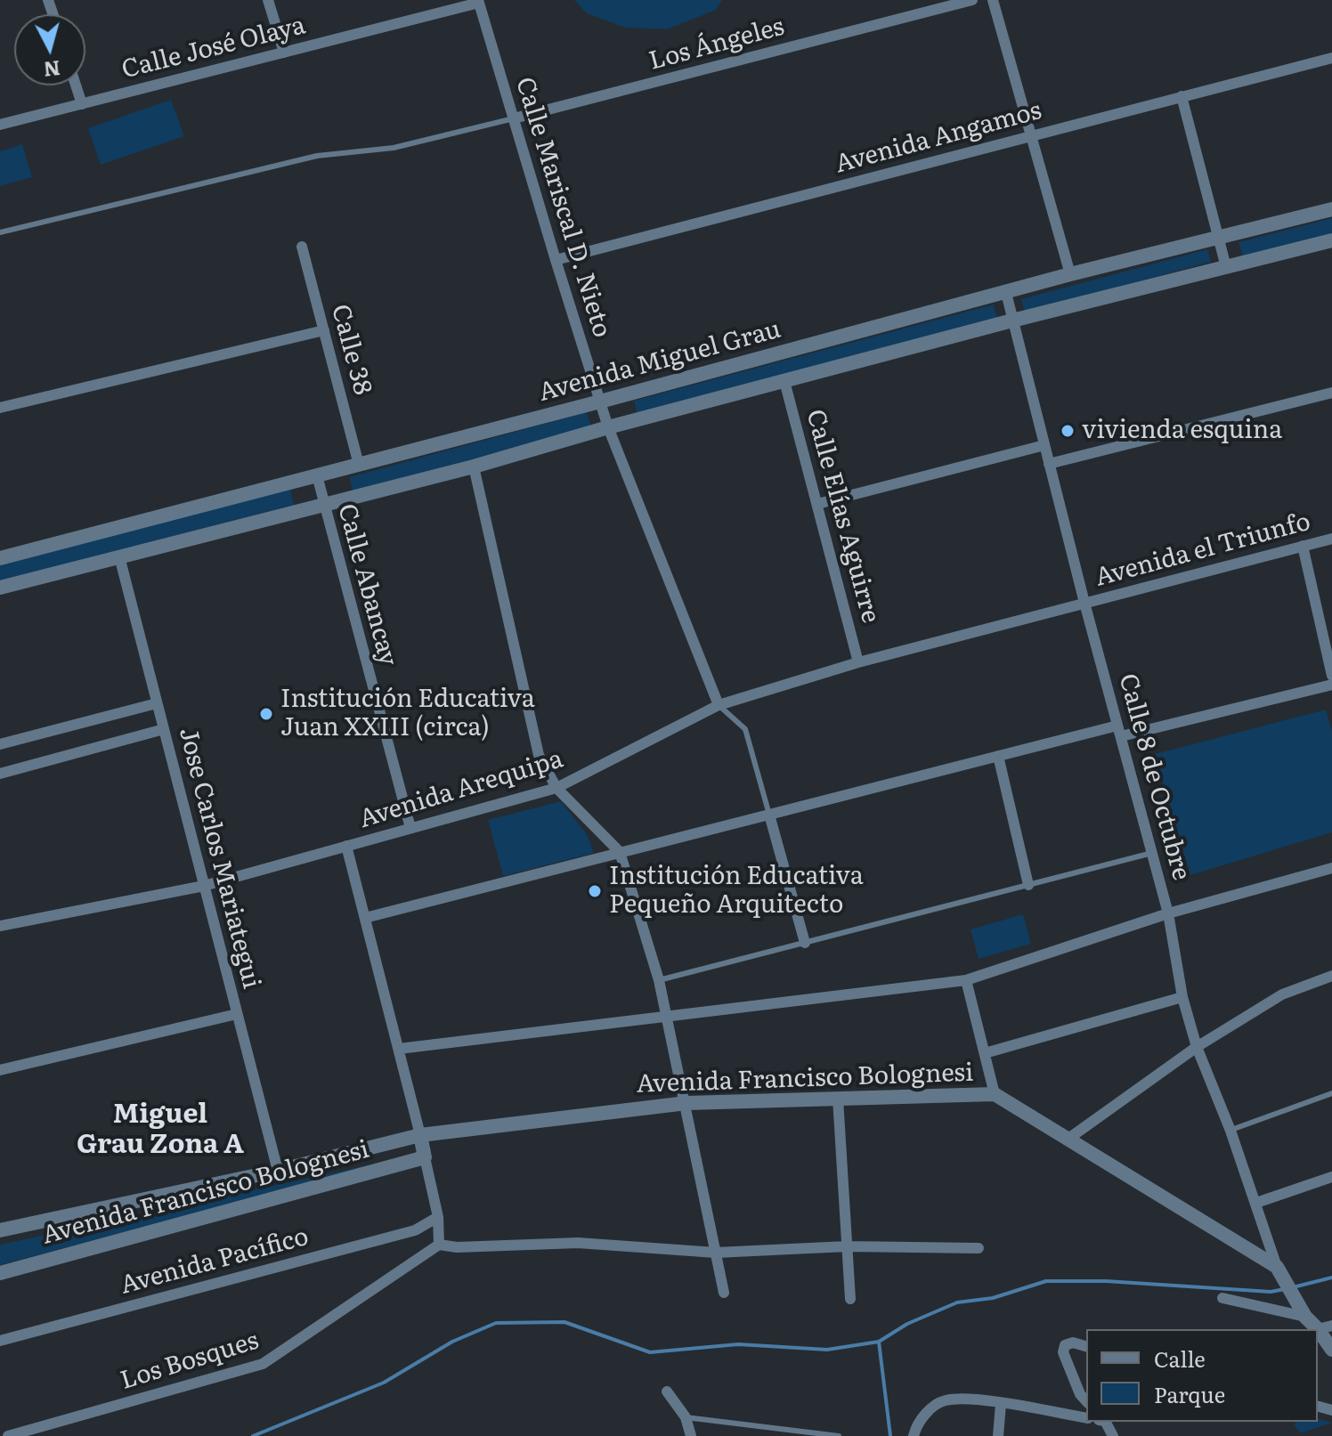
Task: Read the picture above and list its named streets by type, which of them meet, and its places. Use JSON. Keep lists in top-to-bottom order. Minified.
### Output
{"streets":{"street":["Los Ángeles","Calle José Olaya","Avenida Angamos","Calle Mariscal D. Nieto","Calle 38","Avenida Miguel Grau","Calle Elías Aguirre","Avenida el Triunfo","Calle Abancay","Calle 8 de Octubre","Avenida Arequipa","Jose Carlos Mariategui","Avenida Francisco Bolognesi","Avenida Pacífico","Los Bosques"]},"crossings":[["Los Ángeles","Calle Mariscal D. Nieto"],["Calle José Olaya","Calle Mariscal D. Nieto"],["Avenida Angamos","Calle Mariscal D. Nieto"],["Calle Mariscal D. Nieto","Avenida Miguel Grau"],["Calle Mariscal D. Nieto","Avenida Arequipa"],["Calle 38","Avenida Miguel Grau"],["Avenida Miguel Grau","Calle Elías Aguirre"],["Avenida Miguel Grau","Calle Abancay"],["Avenida Miguel Grau","Calle 8 de Octubre"],["Avenida Miguel Grau","Jose Carlos Mariategui"],["Calle Elías Aguirre","Avenida Arequipa"],["Avenida el Triunfo","Calle 8 de Octubre"],["Avenida el Triunfo","Avenida Arequipa"],["Calle Abancay","Avenida Arequipa"],["Calle 8 de Octubre","Avenida Arequipa"],["Calle 8 de Octubre","Avenida Francisco Bolognesi"],["Avenida Arequipa","Jose Carlos Mariategui"],["Jose Carlos Mariategui","Avenida Francisco Bolognesi"]],"districts":["Miguel Grau Zona A"],"places":["vivienda esquina","Institución Educativa Juan XXIII (circa)","Institución Educativa Pequeño Arquitecto"],"legend":["Calle","Parque"],"north":"bottom"}
